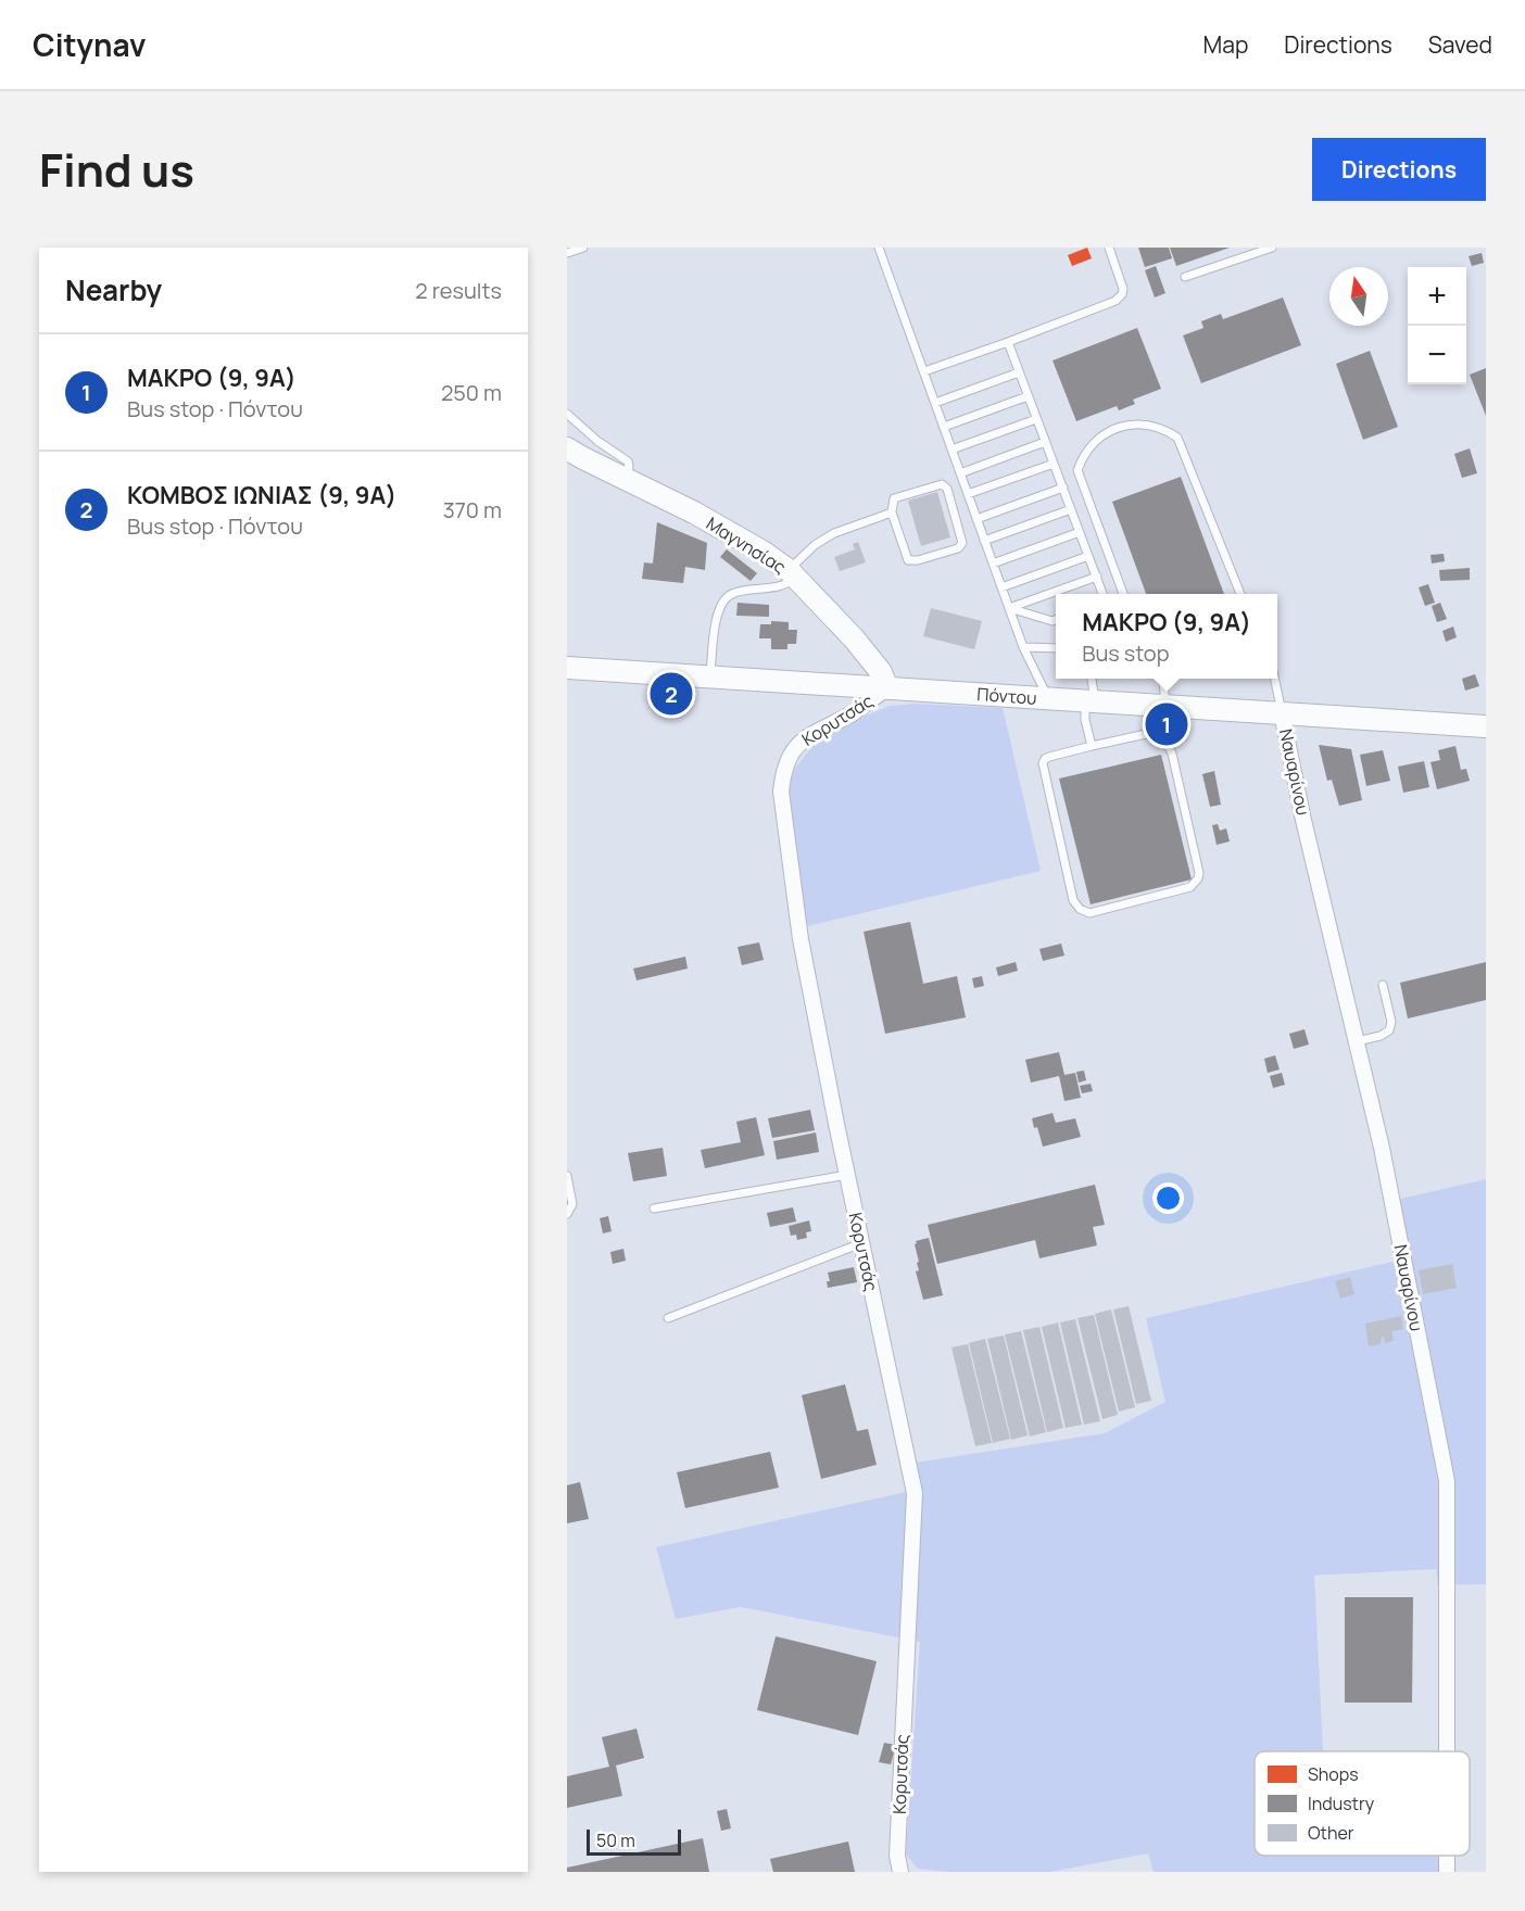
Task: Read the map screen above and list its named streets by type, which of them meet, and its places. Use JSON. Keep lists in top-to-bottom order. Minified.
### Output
{"streets":{"street":["Μαγνησίας","Πόντου","Κορυτσάς","Ναυαρίνου"]},"crossings":[["Μαγνησίας","Πόντου"],["Μαγνησίας","Κορυτσάς"],["Πόντου","Κορυτσάς"],["Πόντου","Ναυαρίνου"]],"legend":["Shops","Industry","Other"],"scale_bar":"50 m","north":"top","page":{"header":"Citynav","nav":["Map","Directions","Saved"],"title":"Find us","buttons":"Directions","heading":["Nearby","2 results"],"map_buttons":["+","−"],"list":[{"mark":"1","name":"ΜΑΚΡΟ (9, 9Α)","note":"Bus stop · Πόντου","value":"250 m"},{"mark":"2","name":"ΚΟΜΒΟΣ ΙΩΝΙΑΣ (9, 9Α)","note":"Bus stop · Πόντου","value":"370 m"}],"popup":["ΜΑΚΡΟ (9, 9Α)","Bus stop"],"pins":["2","1"],"scale":"50 m"}}
